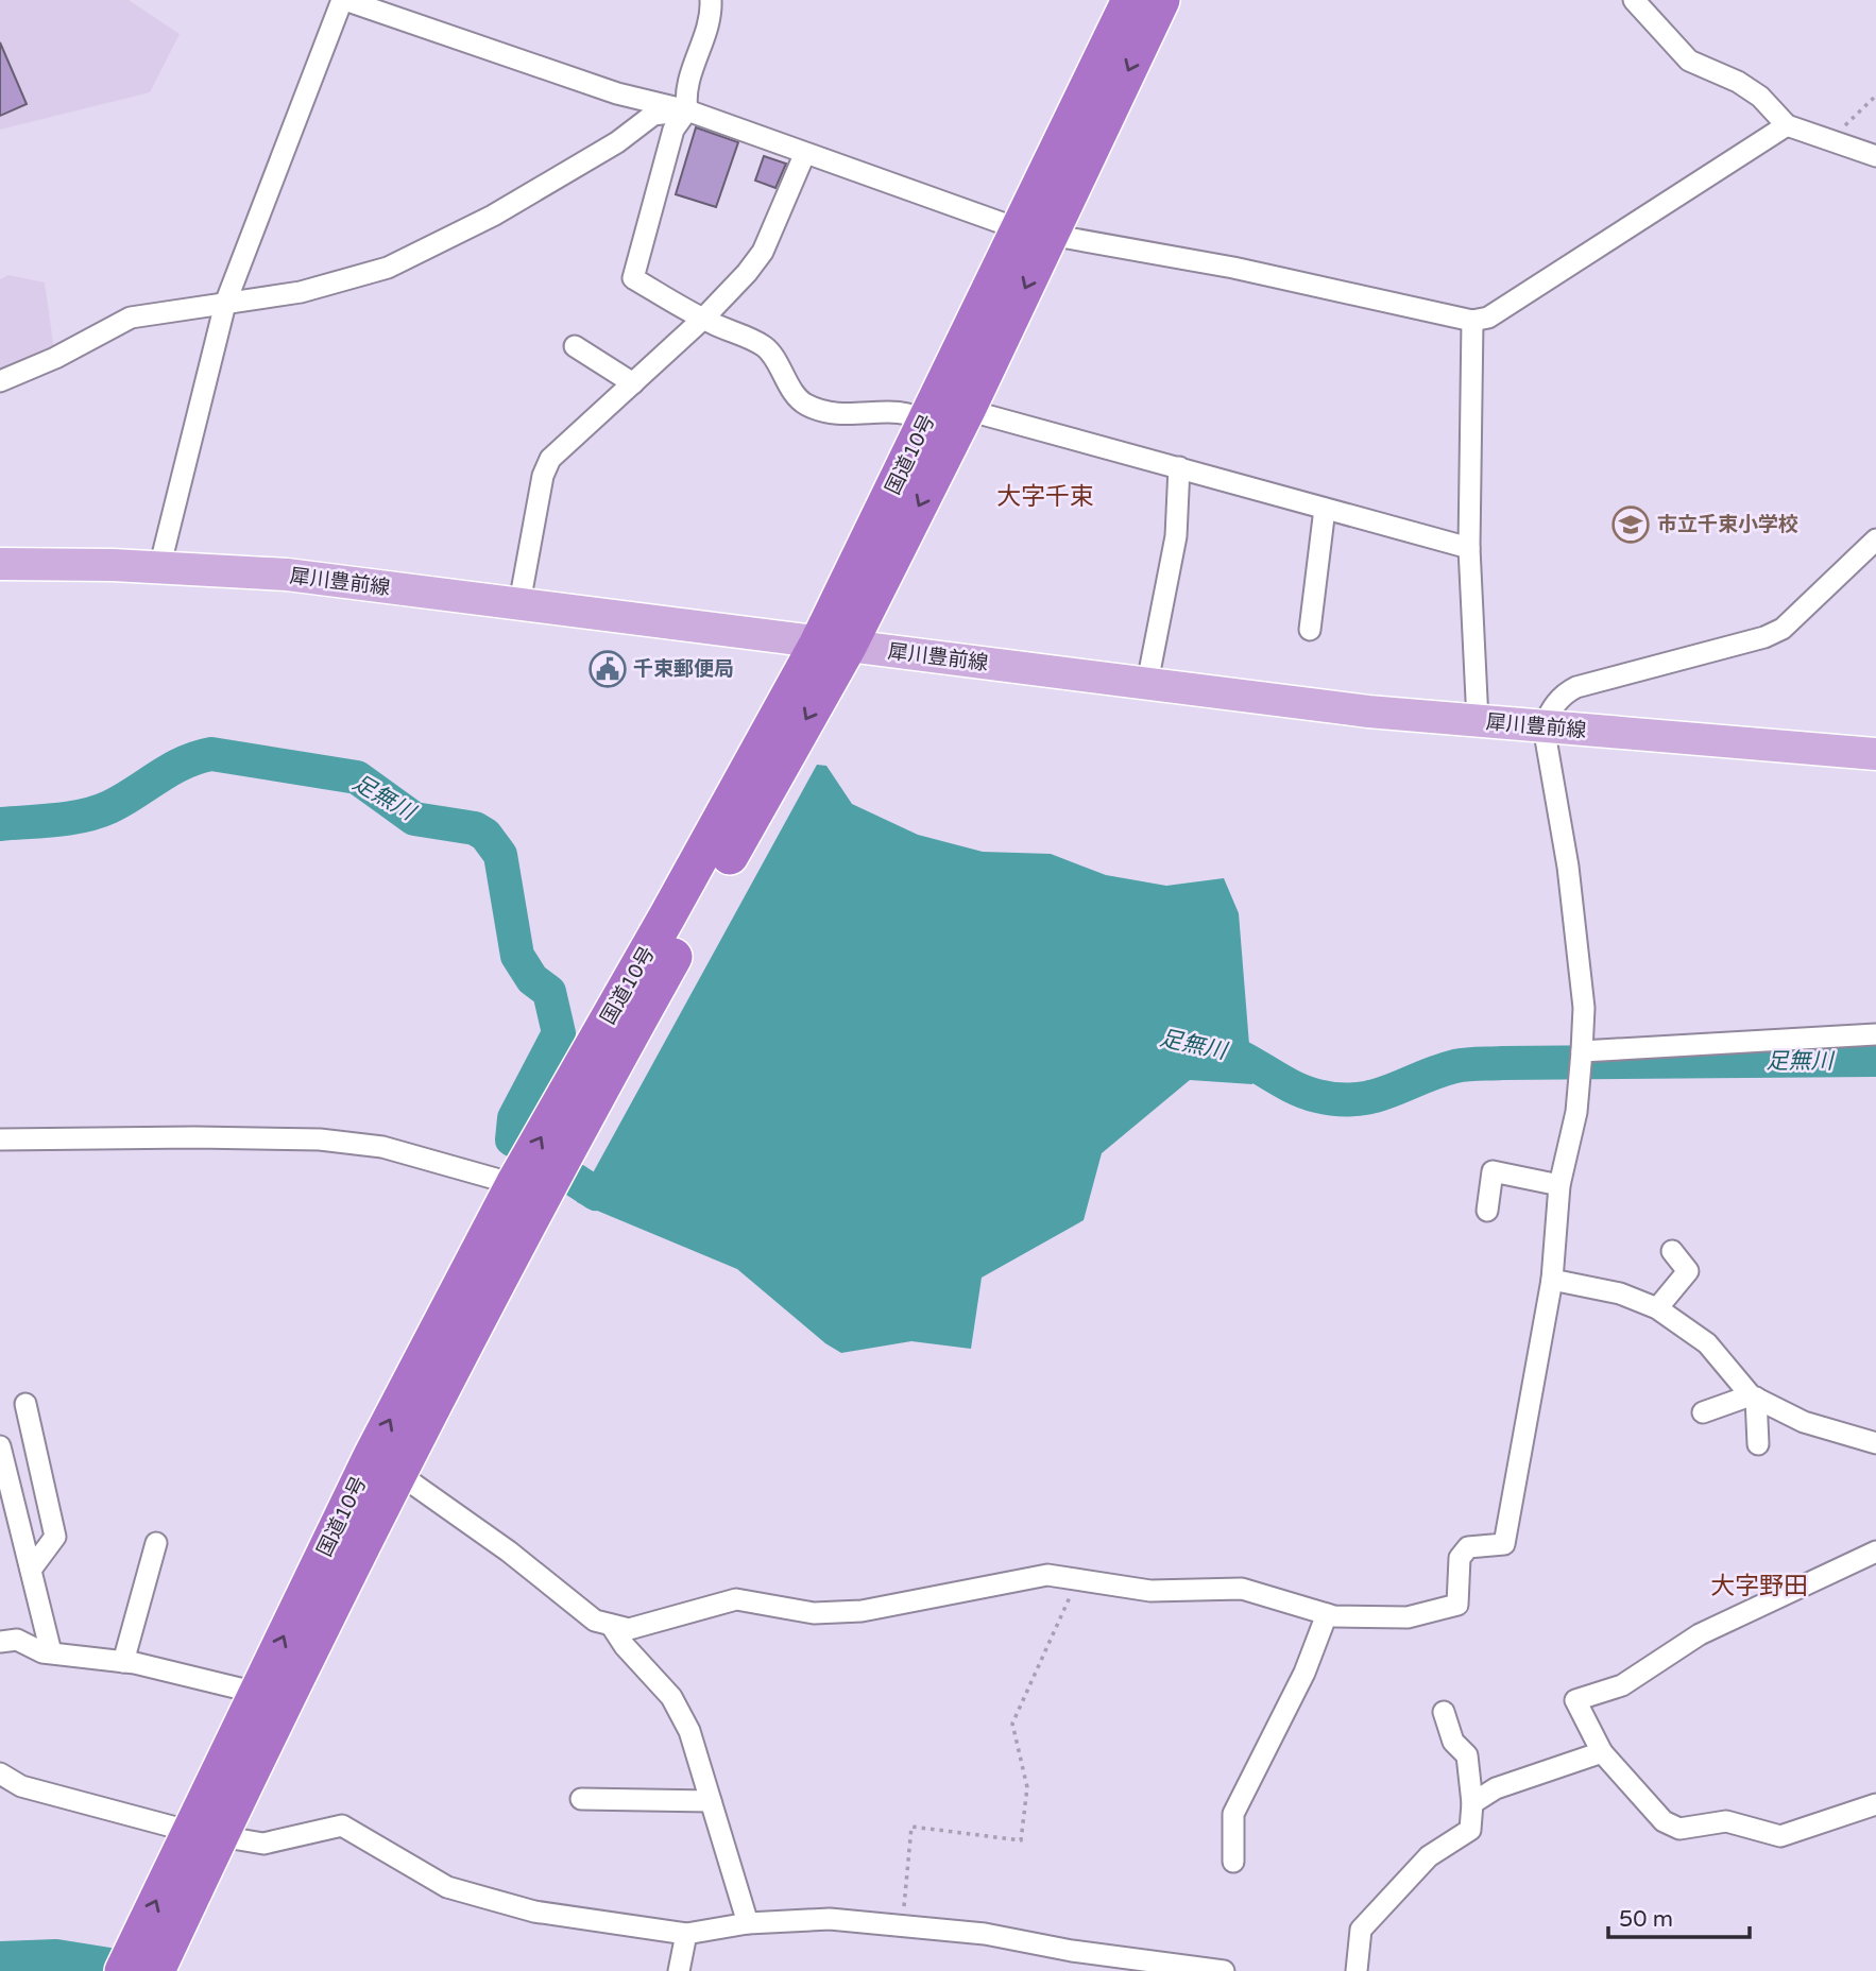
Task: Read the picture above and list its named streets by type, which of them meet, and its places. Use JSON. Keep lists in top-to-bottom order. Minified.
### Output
{"streets":{"highway":["国道10号"],"main road":["犀川豊前線"]},"crossings":[["国道10号","犀川豊前線"]],"districts":["大字千束","大字野田"],"water":["足無川"],"places":{"school or university":["市立千束小学校"],"public building":["千束郵便局"]},"scale_bar":"50 m"}
